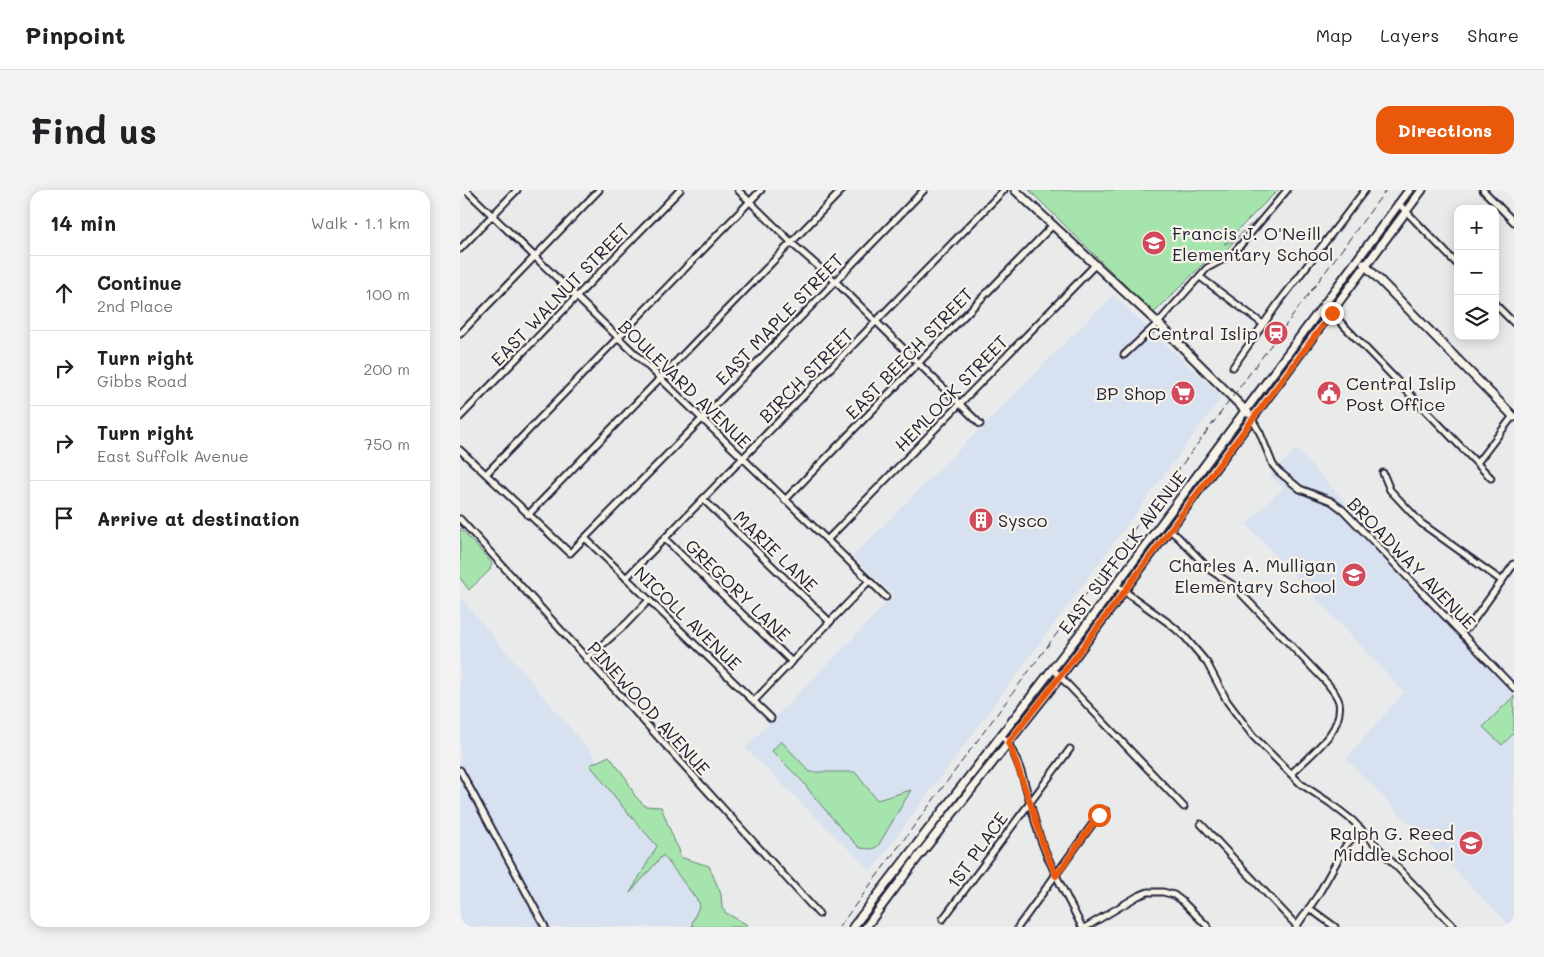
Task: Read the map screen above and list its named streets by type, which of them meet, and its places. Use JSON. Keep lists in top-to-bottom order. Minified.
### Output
{"streets":{"main road":["EAST SUFFOLK AVENUE"],"street":["EAST WALNUT STREET","EAST MAPLE STREET","EAST BEECH STREET","BIRCH STREET","BOULEVARD AVENUE","HEMLOCK STREET","MARIE LANE","BROADWAY AVENUE","GREGORY LANE","NICOLL AVENUE","PINEWOOD AVENUE","1ST PLACE"]},"crossings":[["EAST WALNUT STREET","BOULEVARD AVENUE"],["EAST MAPLE STREET","BOULEVARD AVENUE"],["EAST MAPLE STREET","NICOLL AVENUE"],["EAST BEECH STREET","BOULEVARD AVENUE"],["BIRCH STREET","BOULEVARD AVENUE"],["BIRCH STREET","MARIE LANE"],["BIRCH STREET","GREGORY LANE"],["BIRCH STREET","NICOLL AVENUE"],["BOULEVARD AVENUE","HEMLOCK STREET"],["EAST SUFFOLK AVENUE","BROADWAY AVENUE"]],"places":{"school or university":["Francis J. O'Neill Elementary School","Charles A. Mulligan Elementary School","Ralph G. Reed Middle School"],"station":["Central Islip"],"supermarket":["BP Shop"],"public building":["Central Islip Post Office"],"building":["Sysco"]},"page":{"header":"Pinpoint","nav":["Map","Layers","Share"],"buttons":"Directions","title":"Find us","heading":["14 min","Walk · 1.1 km"],"map_buttons":["+","−"],"list":[["Continue","2nd Place","100 m"],["Turn right","Gibbs Road","200 m"],["Turn right","East Suffolk Avenue","750 m"],"Arrive at destination"]}}
